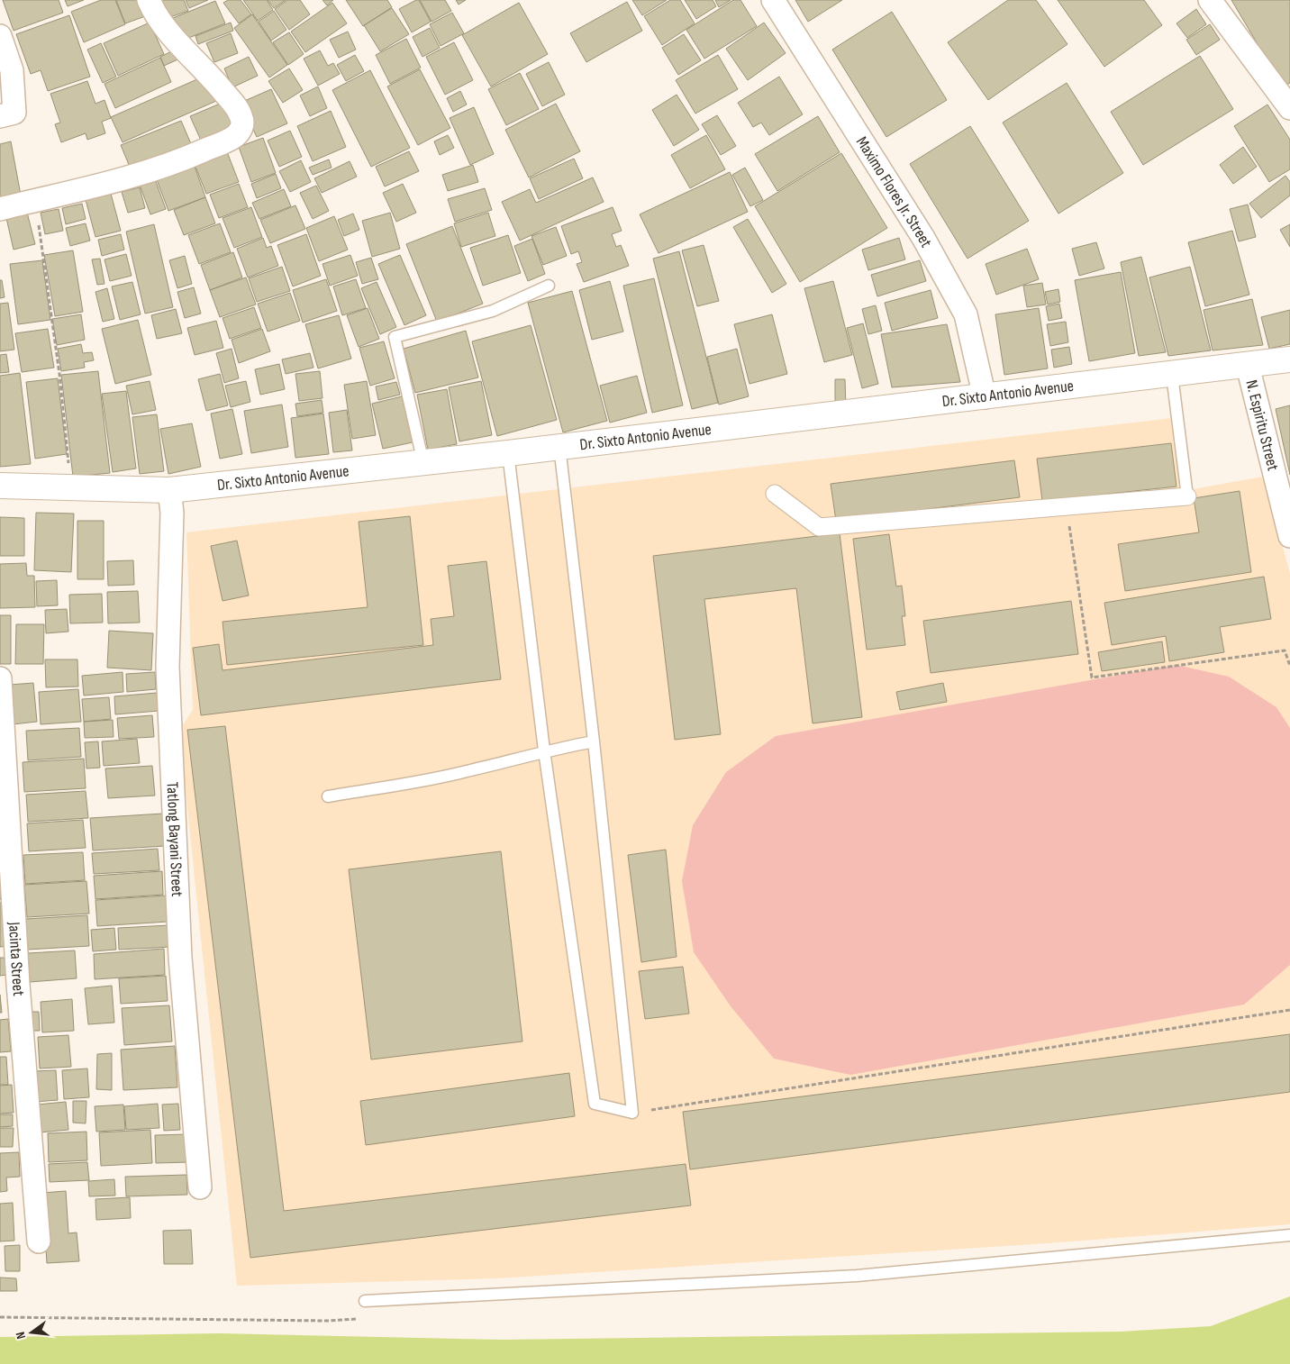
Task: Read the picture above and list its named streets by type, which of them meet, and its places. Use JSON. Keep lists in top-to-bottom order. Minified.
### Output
{"streets":{"main road":["Dr. Sixto Antonio Avenue"],"street":["Maximo Flores Jr. Street","N. Espiritu Street","Tatlong Bayani Street","Jacinta Street"]},"crossings":[["Maximo Flores Jr. Street","Dr. Sixto Antonio Avenue"],["Dr. Sixto Antonio Avenue","N. Espiritu Street"],["Dr. Sixto Antonio Avenue","Tatlong Bayani Street"]],"north":"left"}
